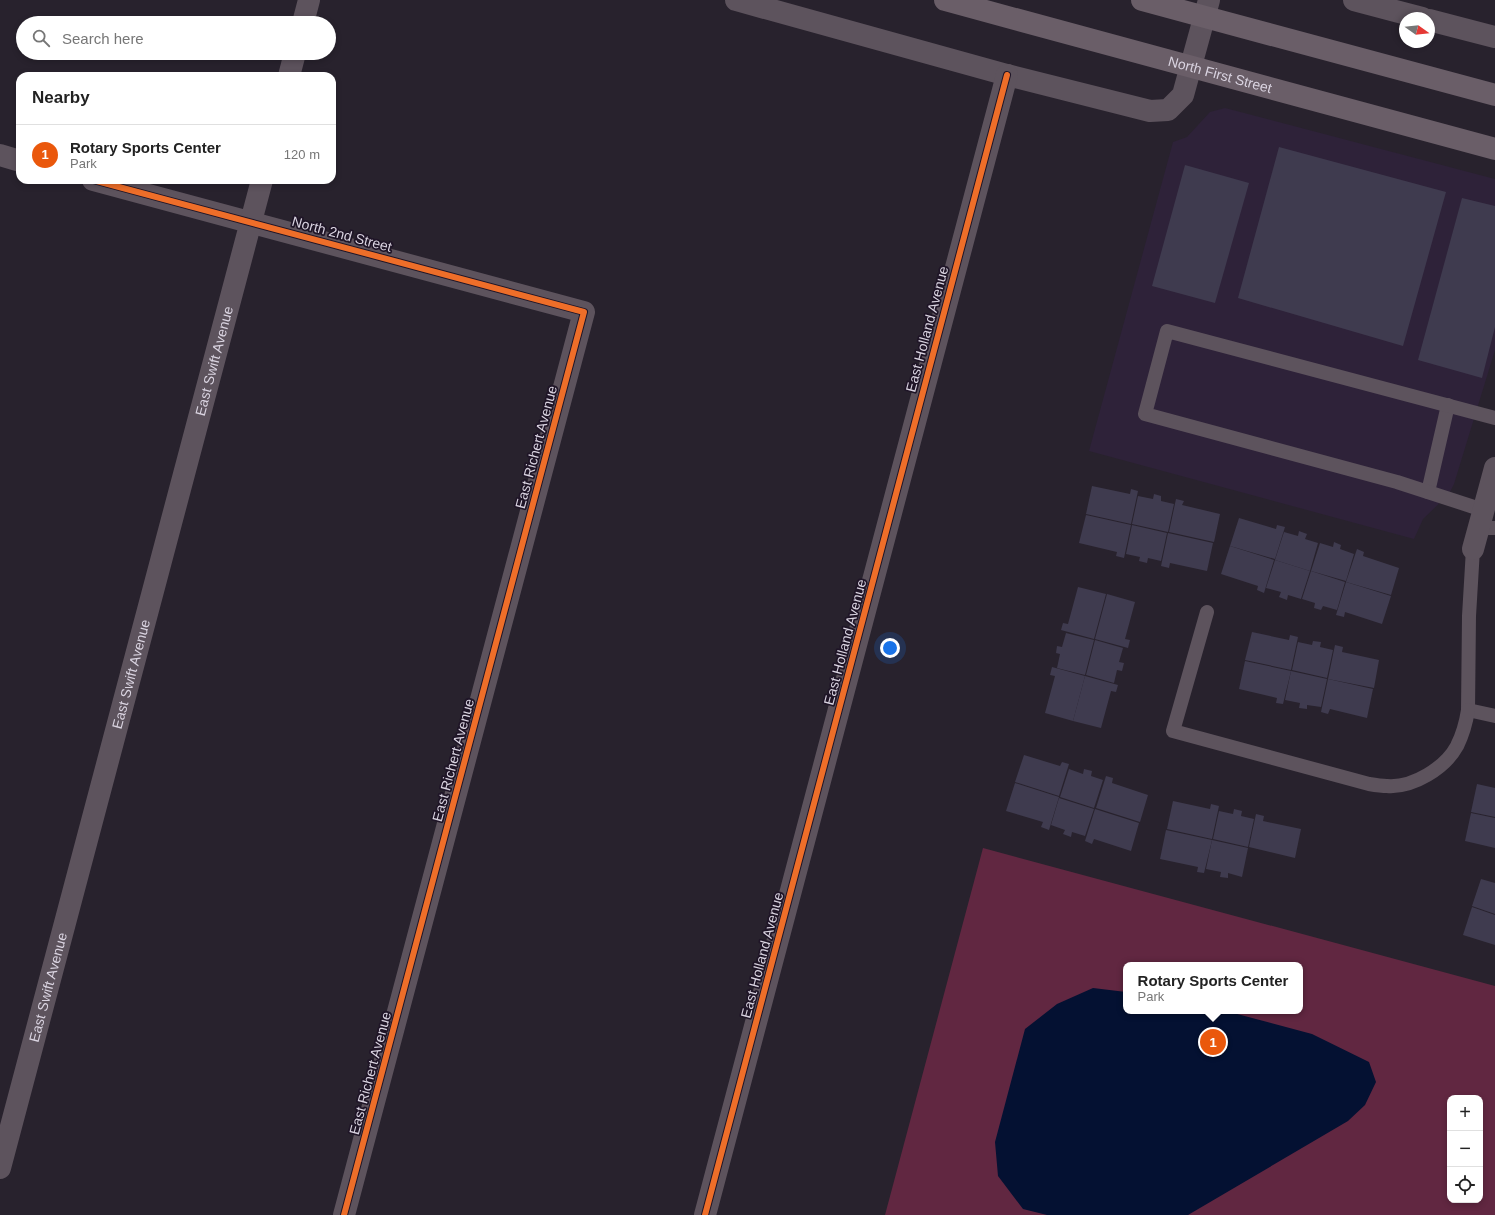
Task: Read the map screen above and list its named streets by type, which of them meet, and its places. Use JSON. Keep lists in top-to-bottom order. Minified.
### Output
{"streets":{"main road":["North First Street"],"street":["North 2nd Street","East Holland Avenue","East Swift Avenue","East Richert Avenue"]},"crossings":[["North 2nd Street","East Swift Avenue"],["North 2nd Street","East Richert Avenue"]],"north":"right","page":{"search":"Search here","heading":"Nearby","list":[{"mark":"1","name":"Rotary Sports Center","note":"Park","value":"120 m"}],"popup":["Rotary Sports Center","Park"],"pins":"1","map_buttons":["+","−"]}}
